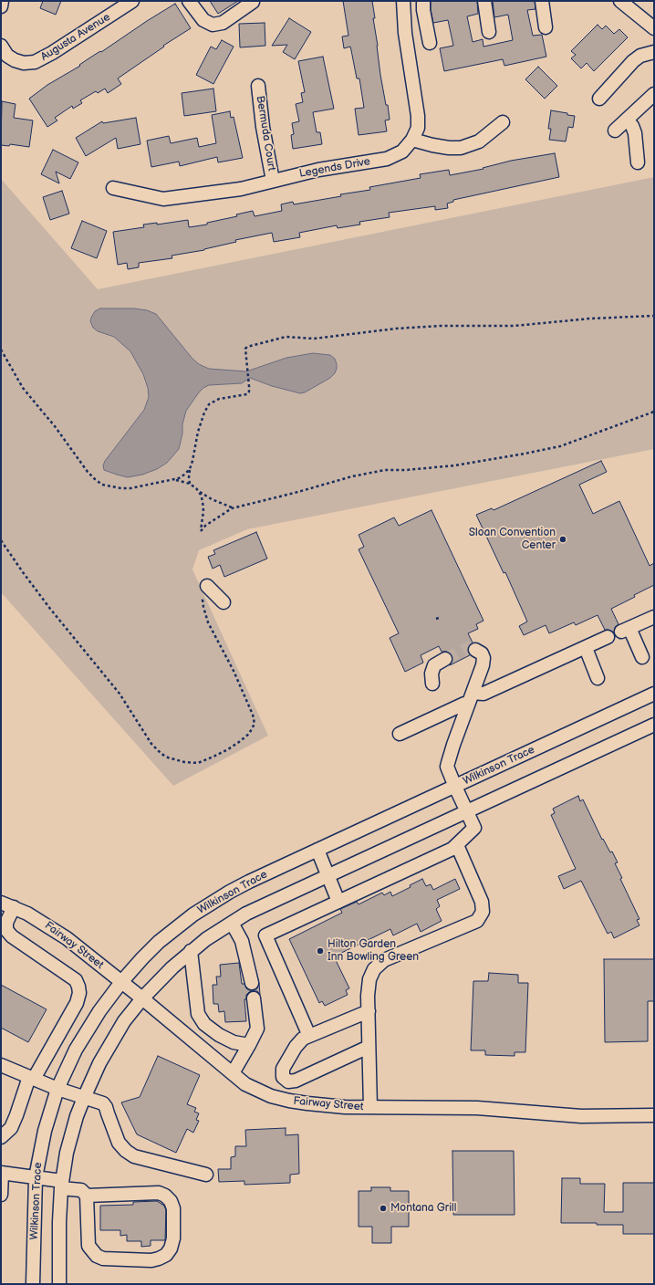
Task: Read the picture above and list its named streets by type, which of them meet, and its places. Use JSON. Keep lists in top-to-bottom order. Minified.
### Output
{"streets":{"street":["Augusta Avenue","Bermuda Court","Legends Drive","Wilkinson Trace","Fairway Street"]},"crossings":[["Bermuda Court","Legends Drive"],["Wilkinson Trace","Fairway Street"]],"places":["Sloan Convention Center","Hilton Garden Inn Bowling Green","Montana Grill"]}
